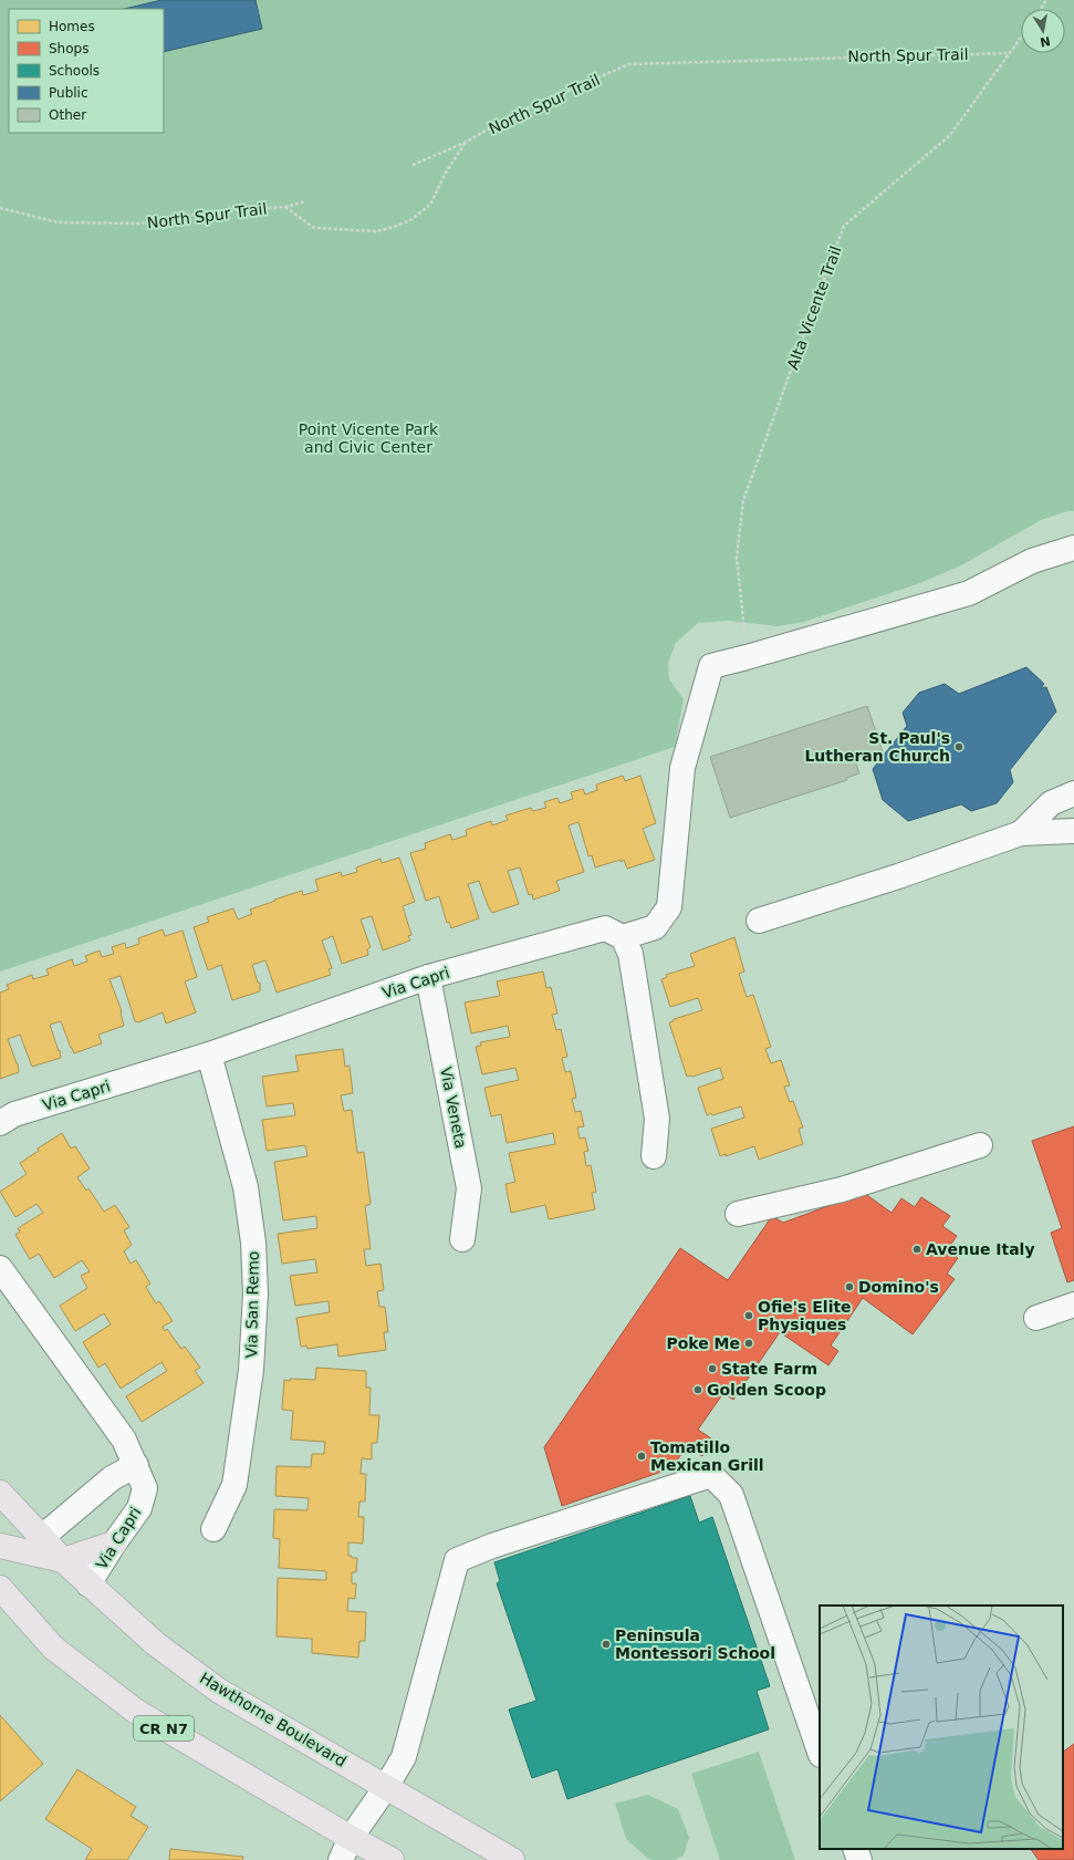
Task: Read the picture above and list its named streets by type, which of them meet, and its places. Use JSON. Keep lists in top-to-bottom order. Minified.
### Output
{"streets":{"main road":["Hawthorne Boulevard","CR N7"],"street":["Via Capri","Via Veneta","Via San Remo"],"path":["North Spur Trail","Alta Vicente Trail"]},"crossings":[["North Spur Trail","Alta Vicente Trail"],["Via Capri","Via Veneta"],["Via Capri","Via San Remo"],["Via Capri","Hawthorne Boulevard"]],"parks":["Point Vicente Park and Civic Center"],"places":["St. Paul's Lutheran Church","Avenue Italy","Domino's","Ofie's Elite Physiques","Poke Me","State Farm","Golden Scoop","Tomatillo Mexican Grill","Peninsula Montessori School"],"legend":["Homes","Shops","Schools","Public","Other"],"north":"bottom"}
